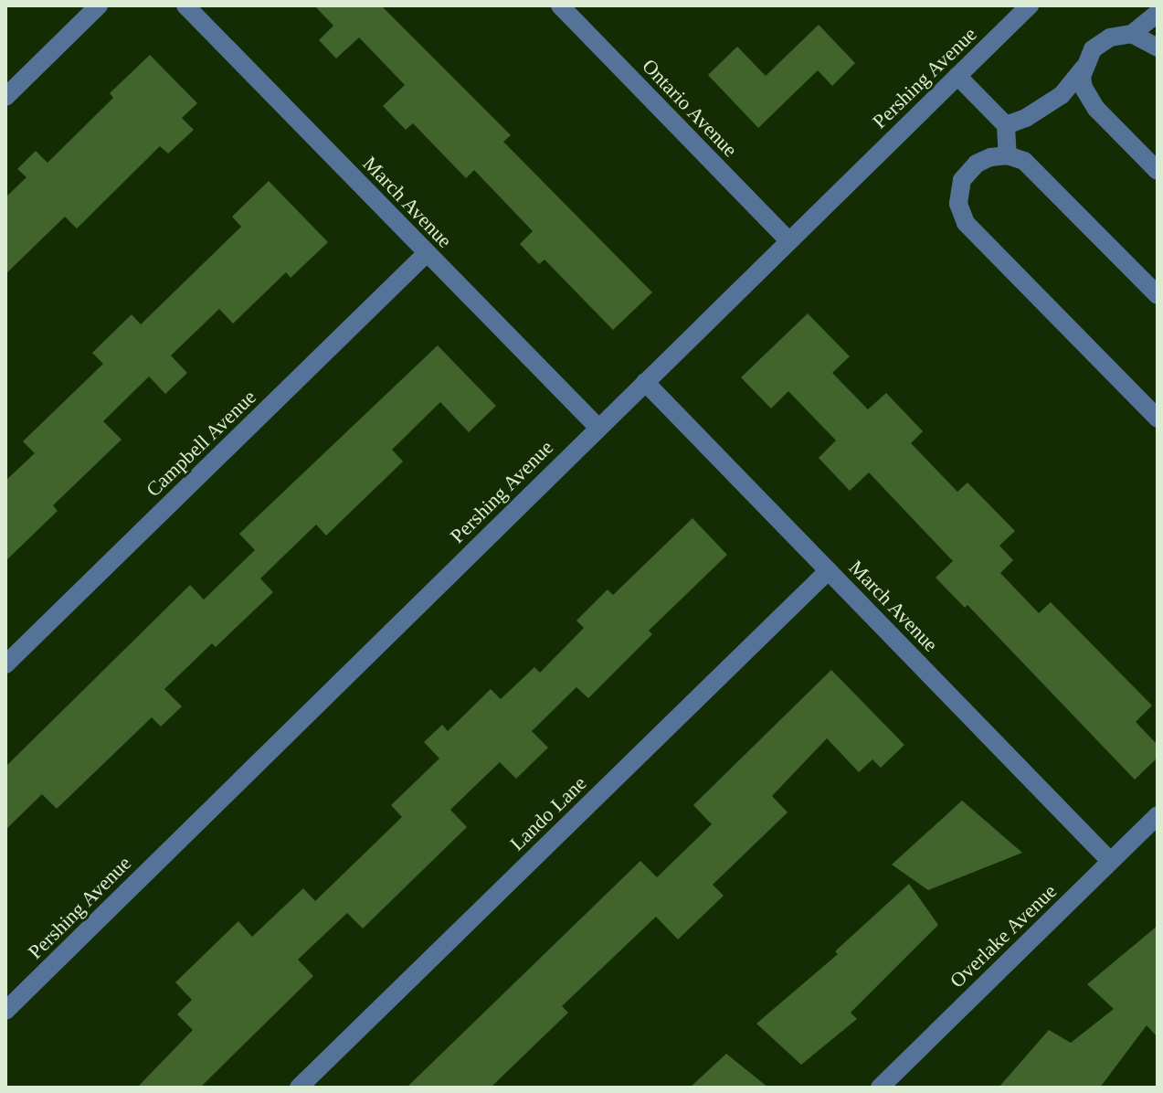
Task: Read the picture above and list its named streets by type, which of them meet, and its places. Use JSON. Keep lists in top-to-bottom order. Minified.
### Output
{"streets":{"street":["Pershing Avenue","Ontario Avenue","March Avenue","Campbell Avenue","Lando Lane","Overlake Avenue"]},"crossings":[["Pershing Avenue","Ontario Avenue"],["Pershing Avenue","March Avenue"],["March Avenue","Campbell Avenue"],["March Avenue","Lando Lane"],["March Avenue","Overlake Avenue"]]}
